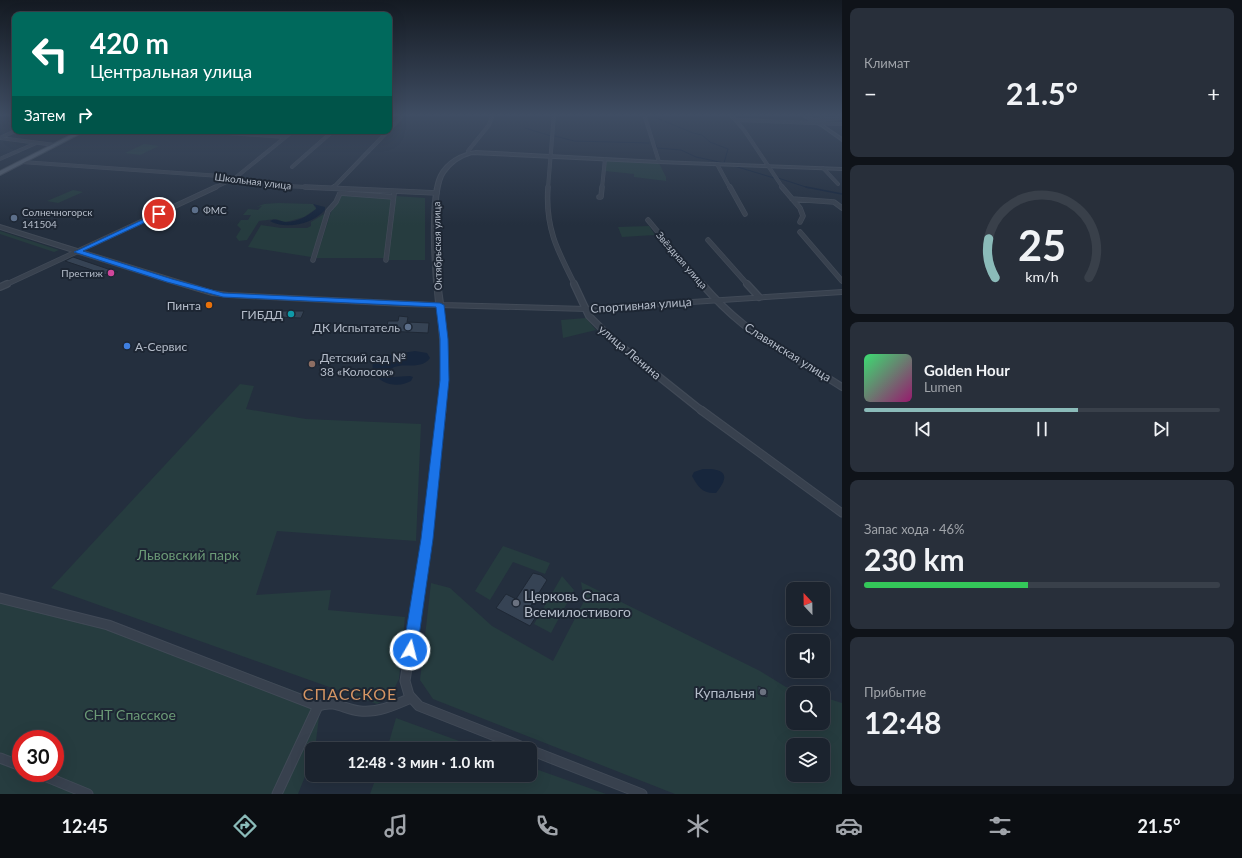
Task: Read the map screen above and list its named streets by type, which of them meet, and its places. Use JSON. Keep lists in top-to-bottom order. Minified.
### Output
{"streets":{"street":["Школьная улица","Октябрьская улица","Звёздная улица","Спортивная улица","улица Ленина","Славянская улица"]},"crossings":[["Школьная улица","Октябрьская улица"],["Октябрьская улица","Спортивная улица"],["Звёздная улица","Спортивная улица"],["Звёздная улица","Славянская улица"],["Спортивная улица","улица Ленина"],["Спортивная улица","Славянская улица"]],"districts":["СПАССКОЕ"],"parks":["Львовский парк","СНТ Спасское"],"places":["ФМС","Солнечногорск 141504","Престиж","Пинта","ГИБДД","ДК Испытатель","A-Сервис","Детский сад № 38 «Колосок»","Церковь Спаса Всемилостивого","Купальня"],"north":"top","page":{"tile":["Климат",["Запас хода · 46%","230 km"],["Прибытие","12:48"]],"turn":["420 m","Центральная улица"],"heat":["−","21.5°","+"],"then":"Затем","song":["Golden Hour","Lumen"],"limit":"30","trip":"12:48 · 3 мин · 1.0 km","tabs":["12:45","21.5°"],"gauge":["25","km/h"]}}
